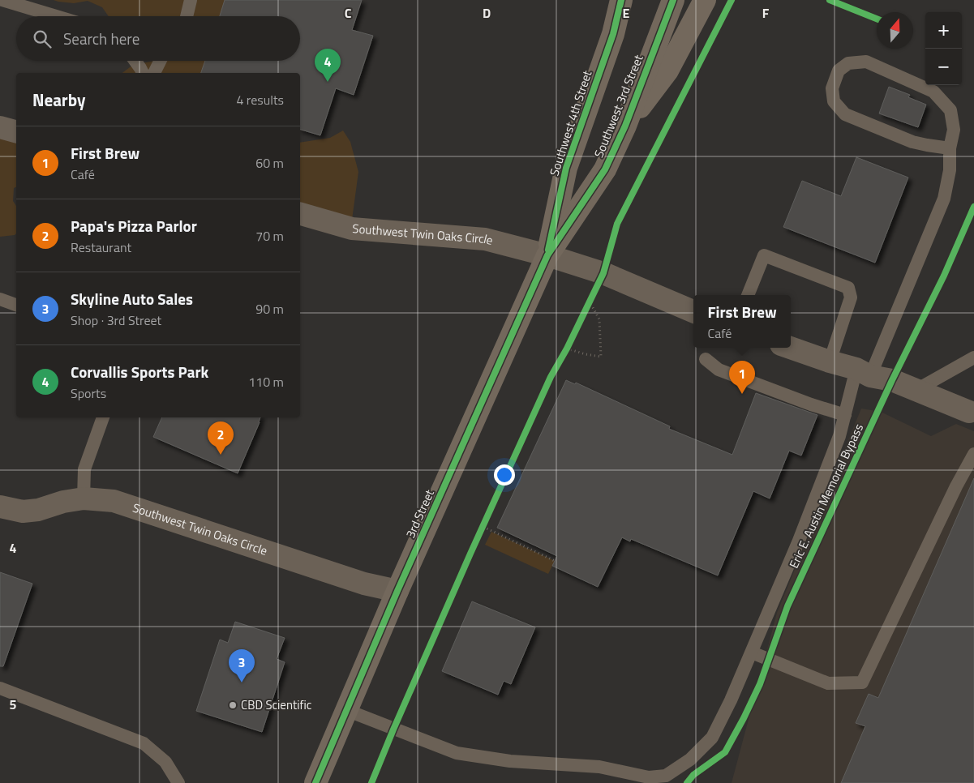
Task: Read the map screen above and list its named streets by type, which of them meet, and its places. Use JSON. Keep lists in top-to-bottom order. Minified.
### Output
{"streets":{"highway":["Southwest 3rd Street","Southwest 4th Street","3rd Street"],"street":["Southwest Twin Oaks Circle"],"cycle path":["Eric E. Austin Memorial Bypass"]},"crossings":[["Southwest 3rd Street","Southwest 4th Street"],["Southwest 3rd Street","Southwest Twin Oaks Circle"],["Southwest 3rd Street","3rd Street"],["Southwest 4th Street","Southwest Twin Oaks Circle"],["Southwest 4th Street","3rd Street"],["Southwest Twin Oaks Circle","3rd Street"]],"places":["CBD Scientific"],"north":"top","page":{"map_buttons":["+","−"],"search":"Search here","pins":["4","1","2","3"],"heading":["Nearby","4 results"],"list":[{"mark":"1","name":"First Brew","note":"Café","value":"60 m"},{"mark":"2","name":"Papa's Pizza Parlor","note":"Restaurant","value":"70 m"},{"mark":"3","name":"Skyline Auto Sales","note":"Shop · 3rd Street","value":"90 m"},{"mark":"4","name":"Corvallis Sports Park","note":"Sports","value":"110 m"}],"popup":["First Brew","Café"]},"grid":{"columns":["C","D","E","F"],"rows":["4","5"]}}
